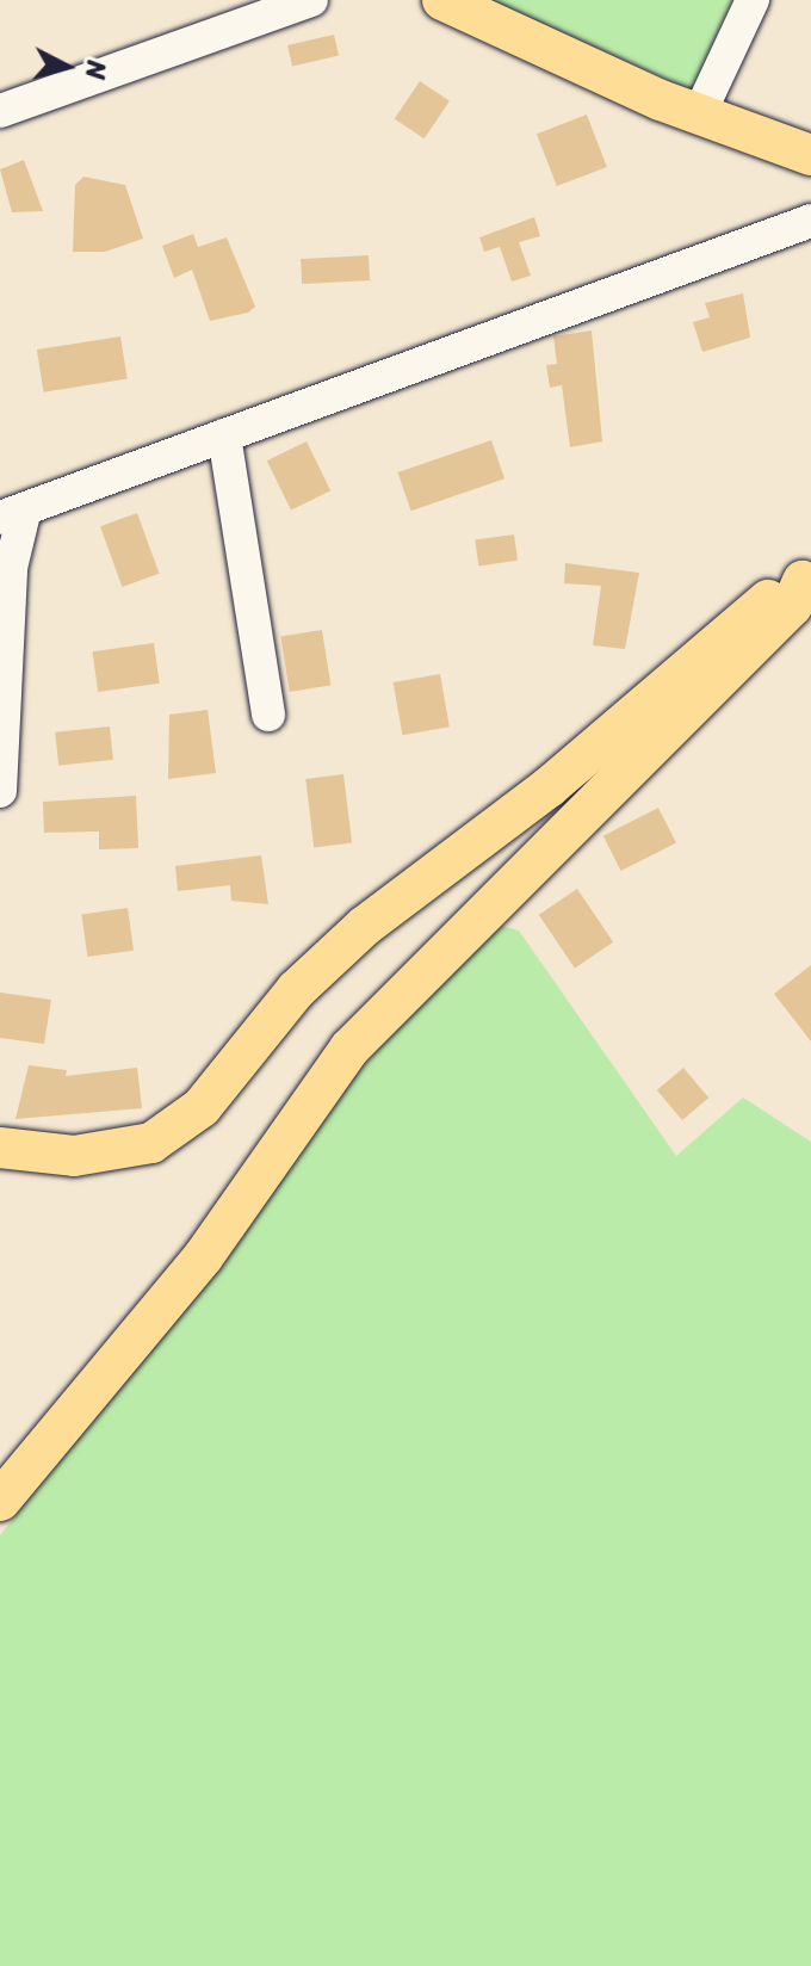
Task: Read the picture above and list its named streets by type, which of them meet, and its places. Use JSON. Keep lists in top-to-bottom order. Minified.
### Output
{"north":"right"}
